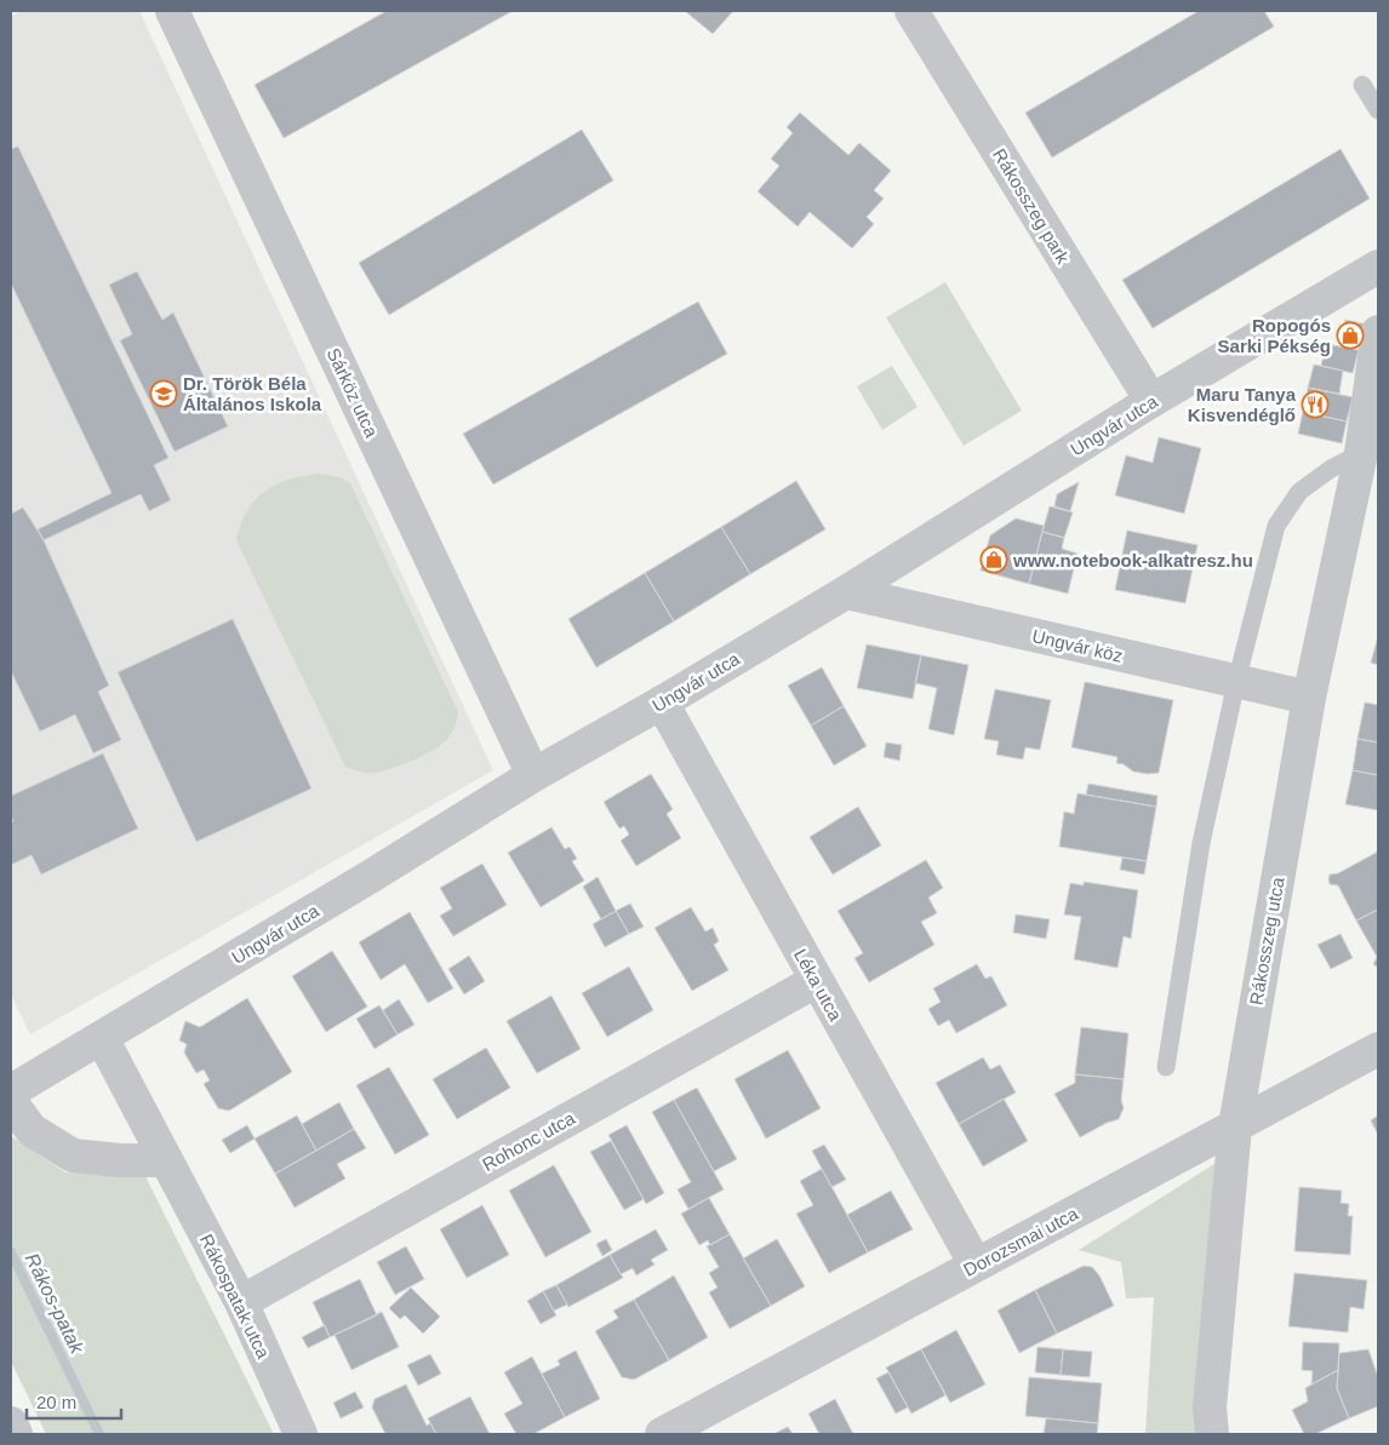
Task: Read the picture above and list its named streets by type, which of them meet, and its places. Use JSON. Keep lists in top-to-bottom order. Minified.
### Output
{"streets":{"street":["Rákosszeg park","Sárköz utca","Ungvár utca","Ungvár köz","Rákosszeg utca","Léka utca","Rohonc utca","Dorozsmai utca","Rákospatak utca"]},"crossings":[["Rákosszeg park","Ungvár utca"],["Sárköz utca","Ungvár utca"],["Ungvár utca","Ungvár köz"],["Ungvár utca","Léka utca"],["Ungvár utca","Rákospatak utca"],["Ungvár köz","Rákosszeg utca"],["Rákosszeg utca","Dorozsmai utca"],["Léka utca","Rohonc utca"],["Léka utca","Dorozsmai utca"],["Rohonc utca","Rákospatak utca"]],"water":["Rákos-patak"],"places":{"shop":["Ropogós Sarki Pékség","www.notebook-alkatresz.hu"],"school or university":["Dr. Török Béla Általános Iskola"],"restaurant":["Maru Tanya Kisvendéglő"]},"scale_bar":"20 m"}
